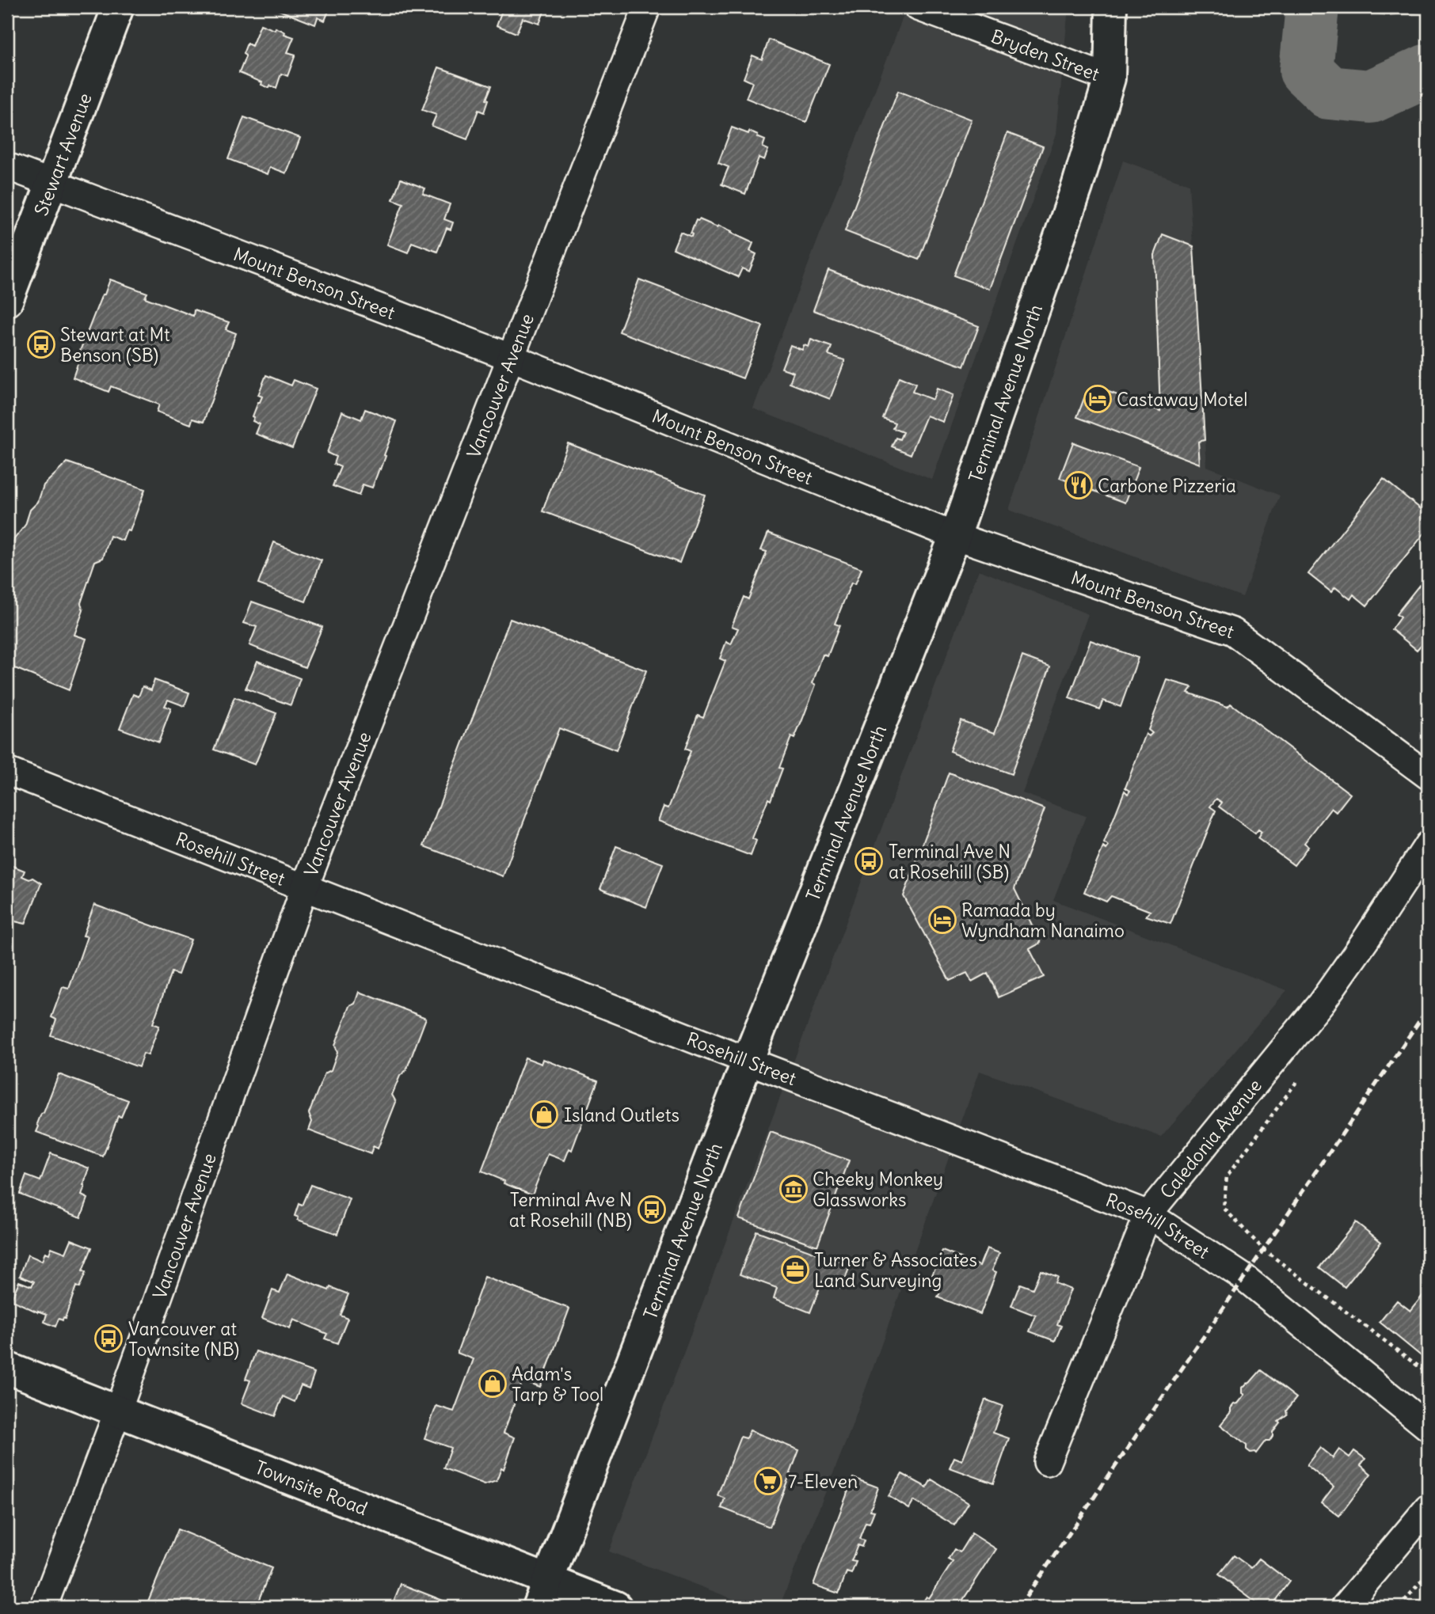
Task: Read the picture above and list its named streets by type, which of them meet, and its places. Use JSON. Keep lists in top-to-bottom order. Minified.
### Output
{"streets":{"main road":["Stewart Avenue","Terminal Avenue North","Townsite Road"],"street":["Bryden Street","Mount Benson Street","Vancouver Avenue","Rosehill Street","Caledonia Avenue"]},"crossings":[["Bryden Street","Terminal Avenue North"],["Stewart Avenue","Mount Benson Street"],["Mount Benson Street","Vancouver Avenue"],["Mount Benson Street","Terminal Avenue North"],["Vancouver Avenue","Rosehill Street"],["Vancouver Avenue","Townsite Road"],["Terminal Avenue North","Rosehill Street"],["Terminal Avenue North","Townsite Road"],["Rosehill Street","Caledonia Avenue"]],"places":{"bus stop":["Stewart at Mt Benson (SB)","Terminal Ave N at Rosehill (SB)","Terminal Ave N at Rosehill (NB)","Vancouver at Townsite (NB)"],"hotel":["Castaway Motel","Ramada by Wyndham Nanaimo"],"restaurant":["Carbone Pizzeria"],"shop":["Island Outlets","Adam's Tarp & Tool"],"museum":["Cheeky Monkey Glassworks"],"office":["Turner & Associates Land Surveying"],"supermarket":["7-Eleven"]}}
